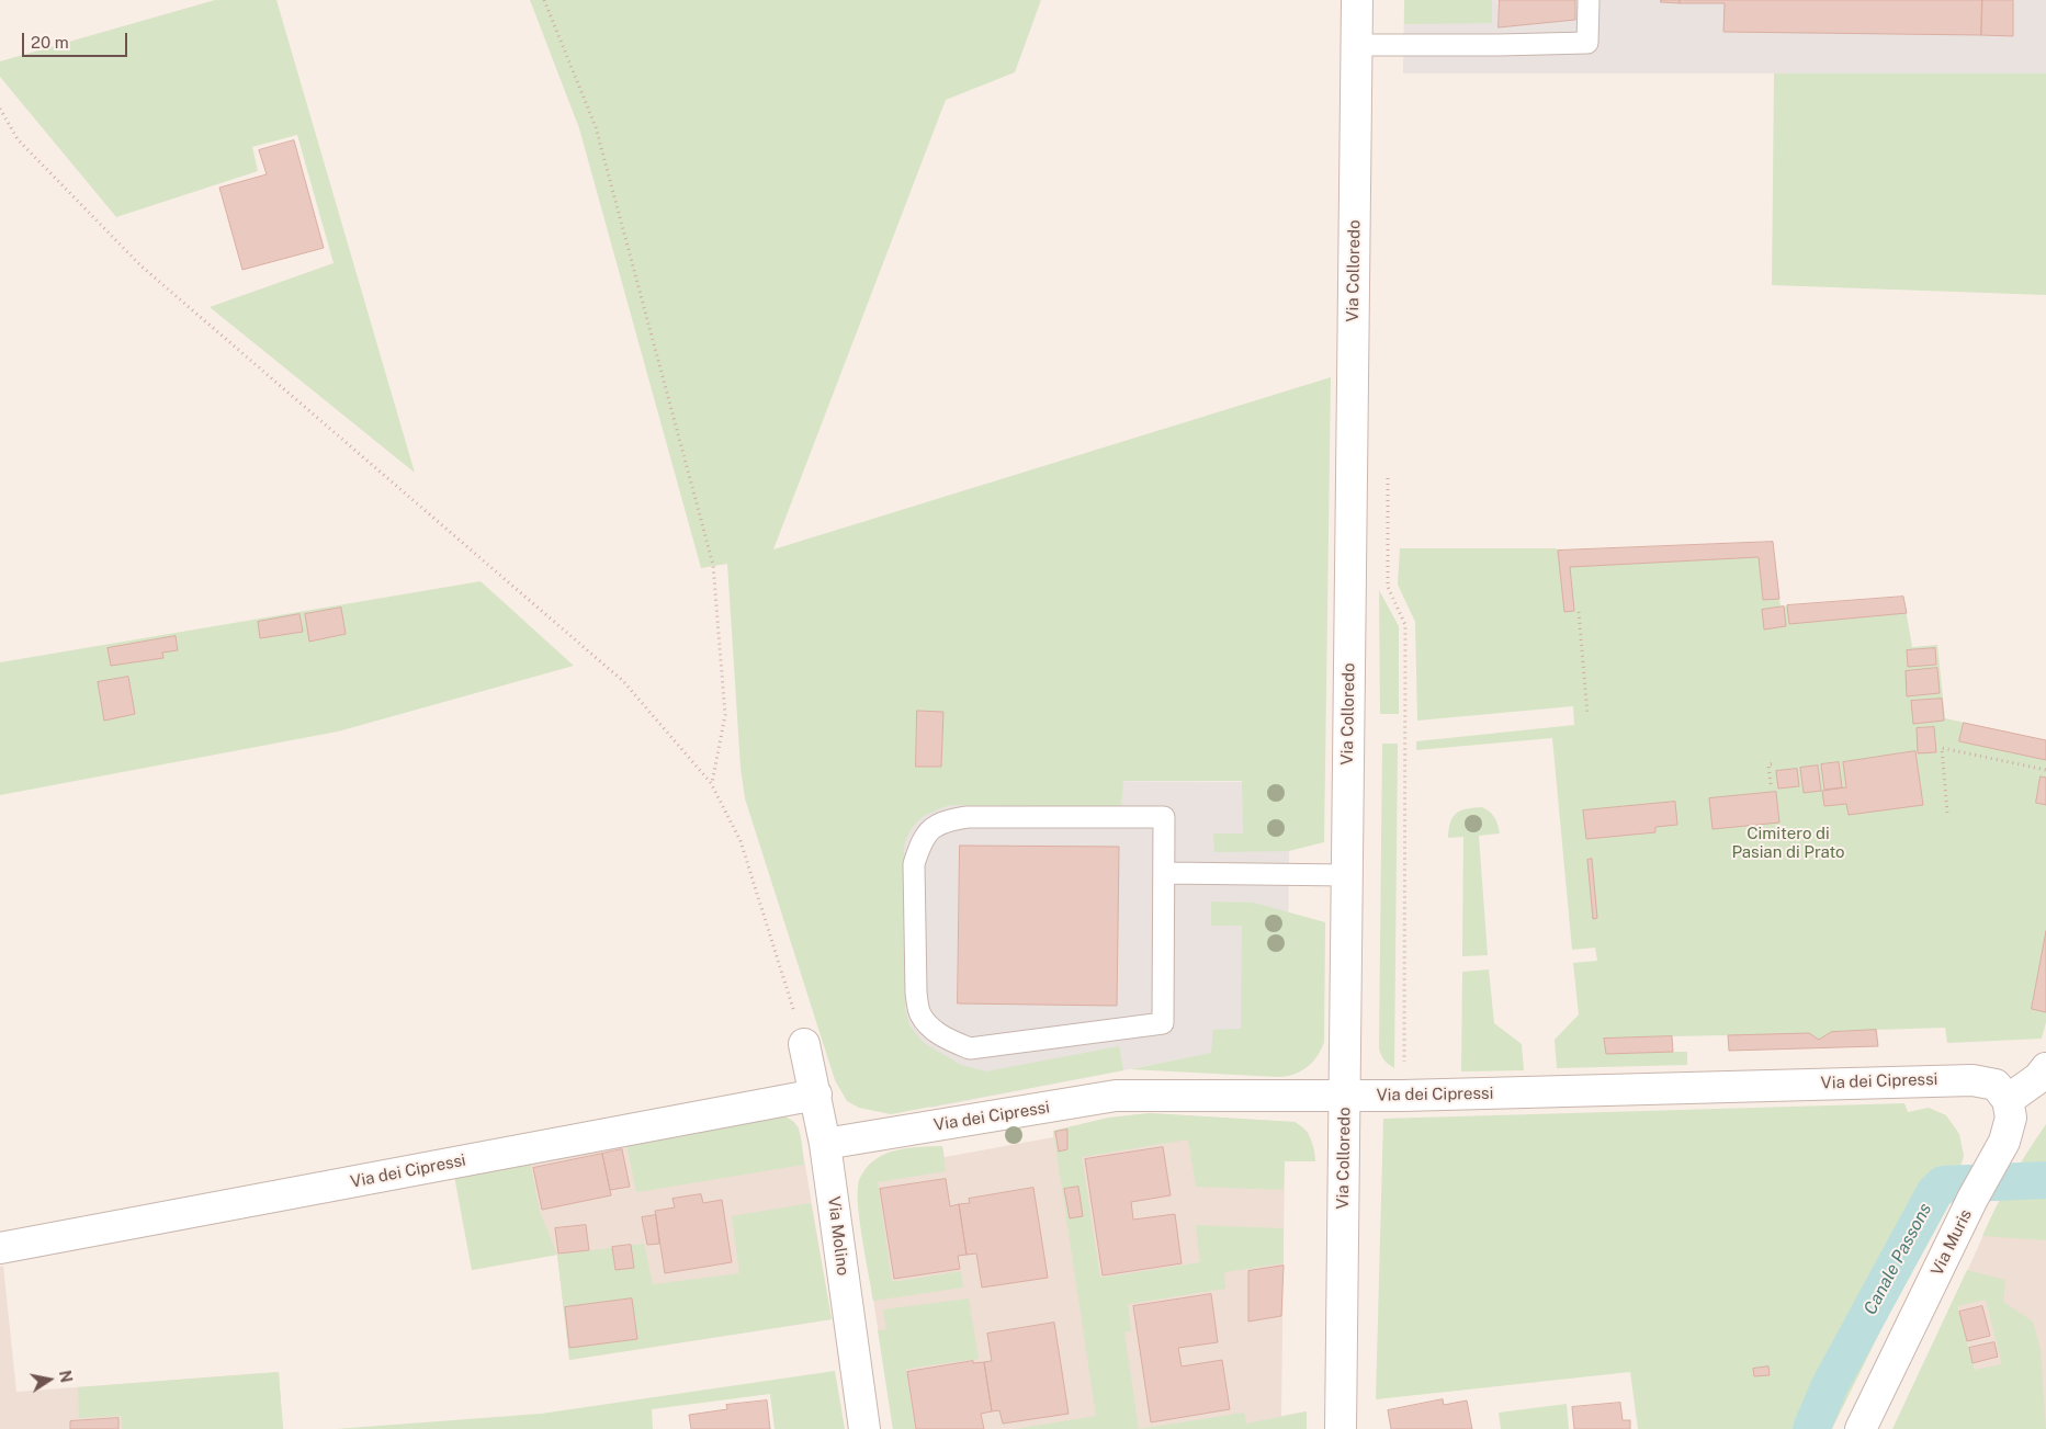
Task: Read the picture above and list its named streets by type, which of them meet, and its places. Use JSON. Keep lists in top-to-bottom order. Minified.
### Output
{"streets":{"street":["Via Colloredo","Via dei Cipressi","Via Molino","Via Muris"]},"crossings":[["Via Colloredo","Via dei Cipressi"],["Via dei Cipressi","Via Molino"],["Via dei Cipressi","Via Muris"]],"water":["Canale Passons"],"parks":["Cimitero di Pasian di Prato"],"scale_bar":"20 m","north":"right"}
